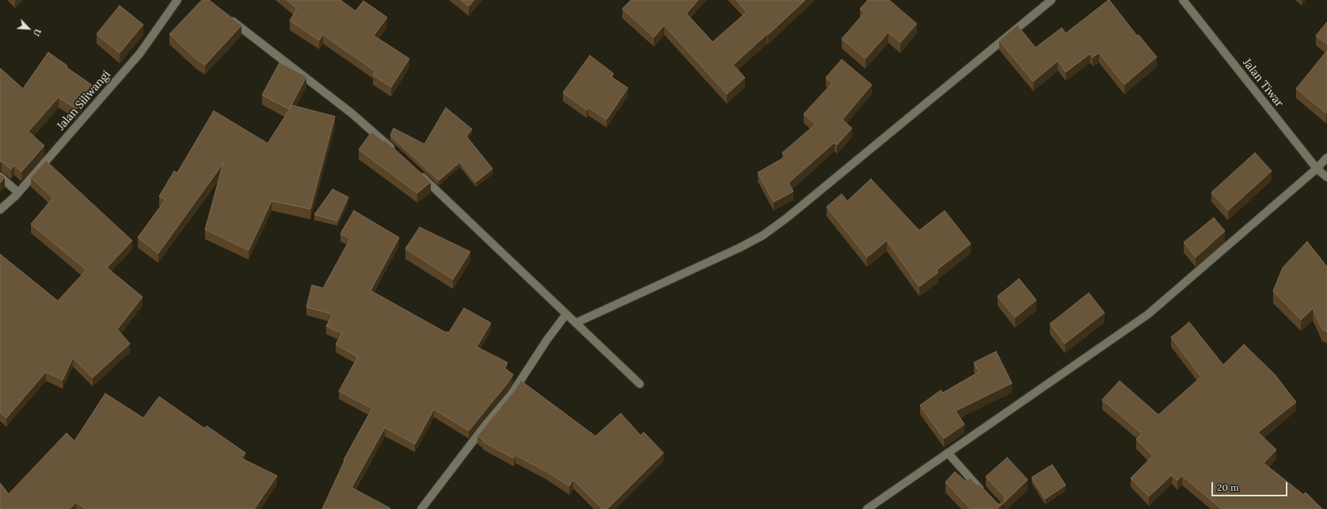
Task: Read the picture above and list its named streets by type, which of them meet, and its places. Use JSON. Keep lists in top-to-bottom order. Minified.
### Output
{"streets":{"street":["Jalan Tiwar","Jalan Siliwangi"]},"scale_bar":"20 m","north":"bottom right"}
